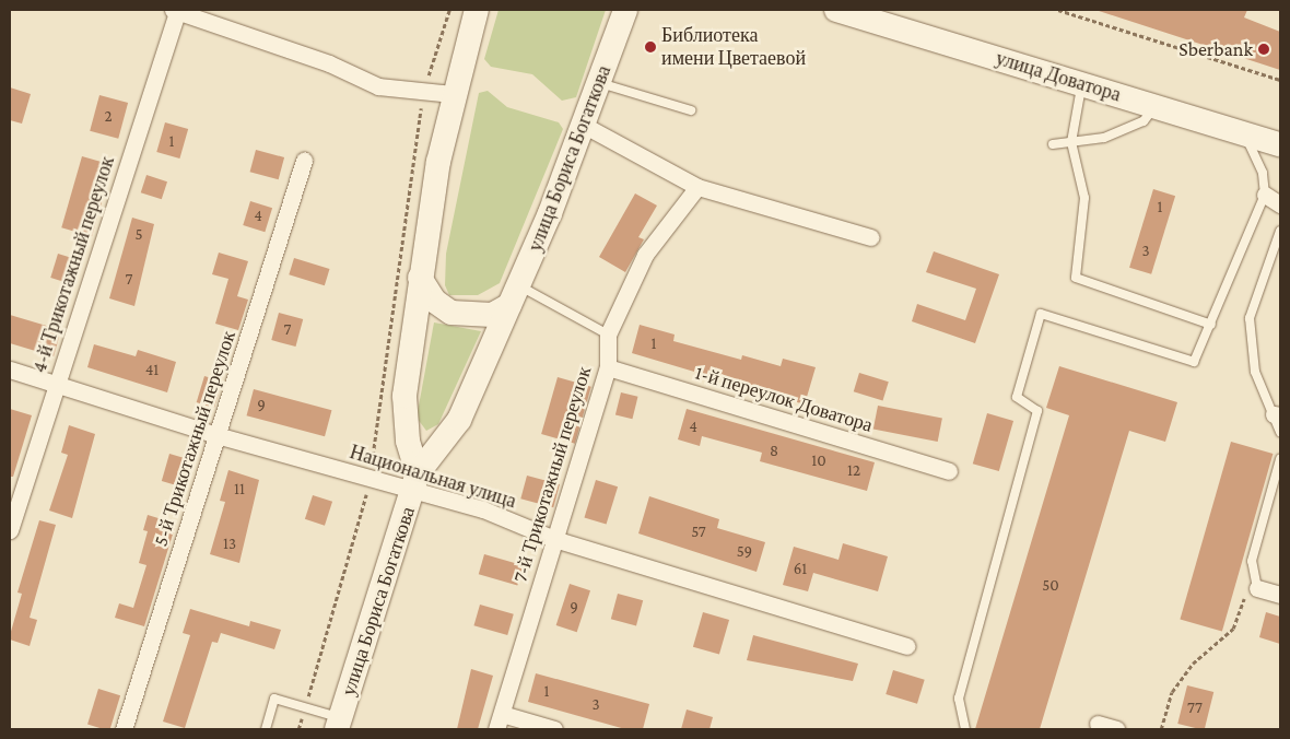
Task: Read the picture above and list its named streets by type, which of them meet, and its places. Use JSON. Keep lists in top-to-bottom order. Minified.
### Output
{"streets":{"main road":["улица Доватора","улица Бориса Богаткова"],"street":["4-й Трикотажный переулок","1-й переулок Доватора","5-й Трикотажный переулок","7-й Трикотажный переулок","Национальная улица"]},"crossings":[["улица Бориса Богаткова","Национальная улица"],["4-й Трикотажный переулок","Национальная улица"],["1-й переулок Доватора","7-й Трикотажный переулок"],["5-й Трикотажный переулок","Национальная улица"],["7-й Трикотажный переулок","Национальная улица"]],"places":["Библиотека имени Цветаевой","Sberbank"],"house_numbers":["2","1","1","4","5","3","7","7","1","41","9","4","8","10","12","11","57","13","59","61","50","9","1","3","77"]}
